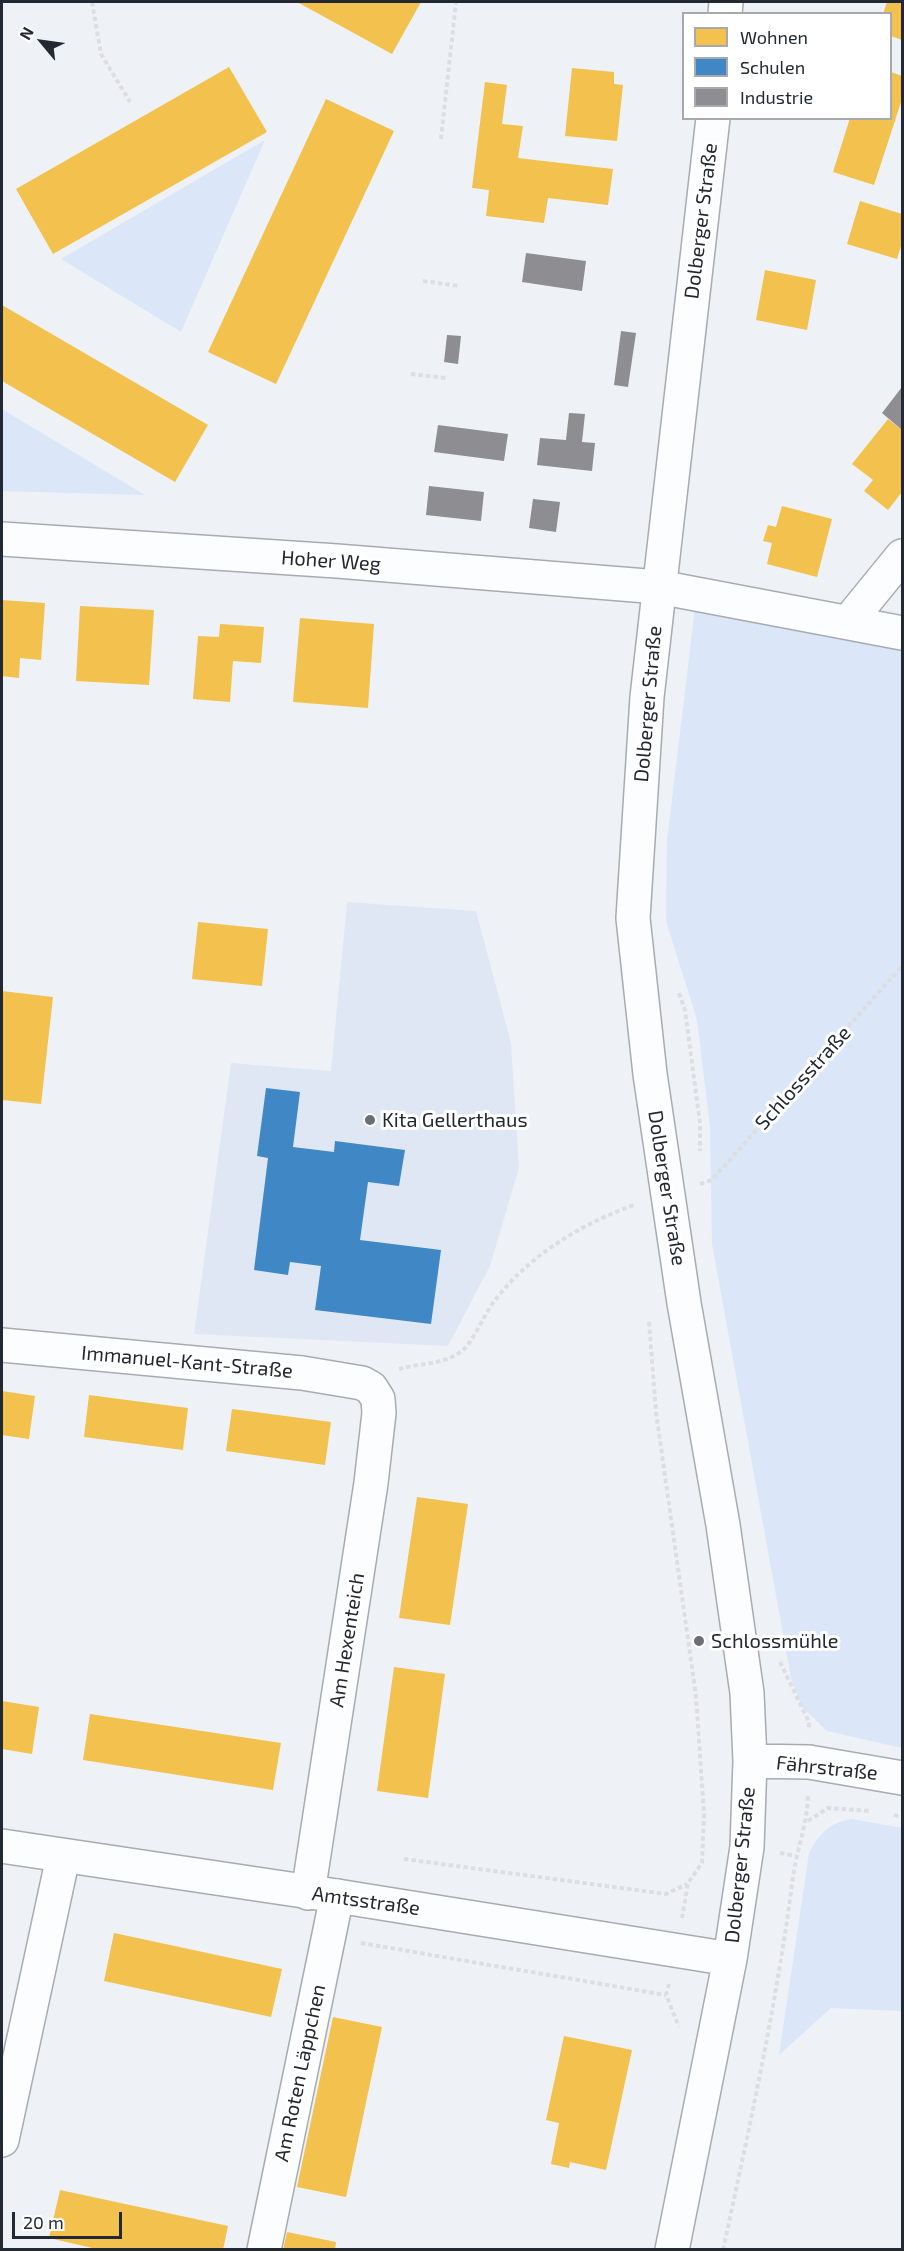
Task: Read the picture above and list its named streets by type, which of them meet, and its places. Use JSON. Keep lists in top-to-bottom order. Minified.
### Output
{"streets":{"street":["Dolberger Straße","Hoher Weg","Immanuel-Kant-Straße","Am Hexenteich","Fährstraße","Amtsstraße","Am Roten Läppchen"],"path":["Schlossstraße"]},"crossings":[["Dolberger Straße","Hoher Weg"],["Dolberger Straße","Fährstraße"],["Dolberger Straße","Amtsstraße"],["Immanuel-Kant-Straße","Am Hexenteich"],["Am Hexenteich","Amtsstraße"],["Am Hexenteich","Am Roten Läppchen"],["Amtsstraße","Am Roten Läppchen"]],"places":["Kita Gellerthaus","Schlossmühle"],"legend":["Wohnen","Schulen","Industrie"],"scale_bar":"20 m","north":"top left"}
